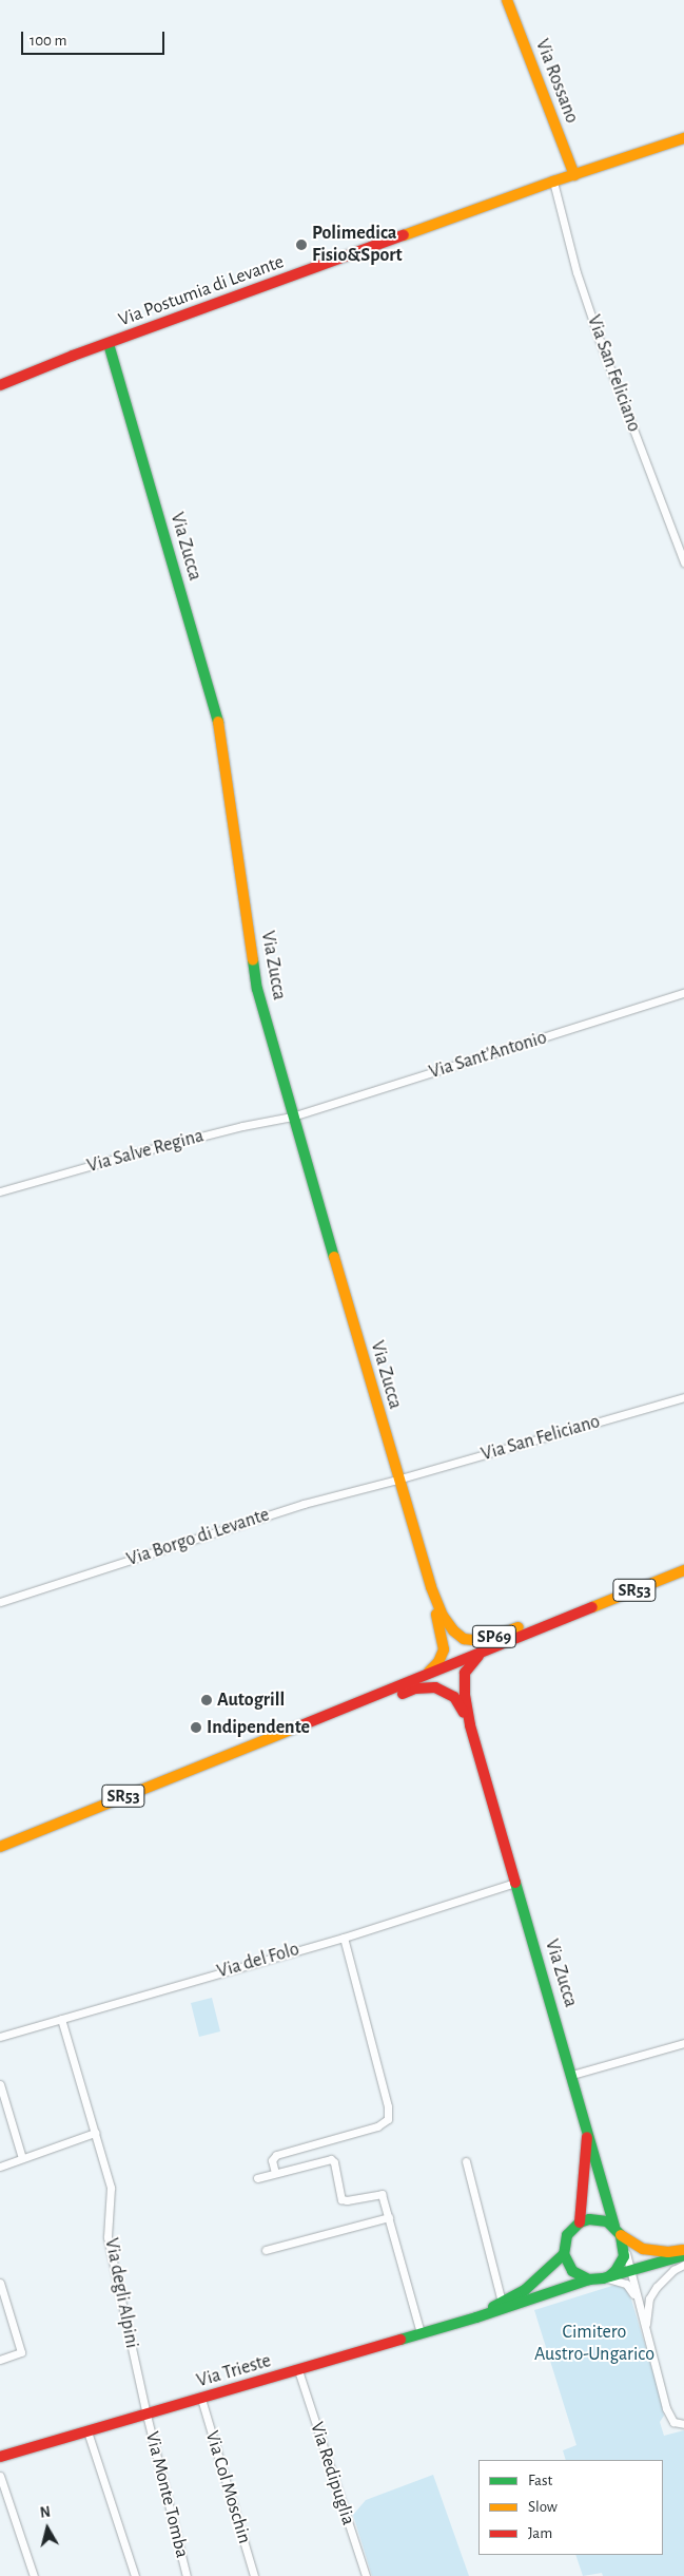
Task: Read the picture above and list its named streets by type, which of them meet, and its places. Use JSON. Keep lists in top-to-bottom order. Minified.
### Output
{"streets":{"main road":["Via Rossano","Via Postumia di Levante","Via Zucca","SR53","SP69","Via Trieste"],"street":["Via San Feliciano","Via Sant'Antonio","Via Salve Regina","Via Borgo di Levante","Via del Folo","Via degli Alpini","Via Redipuglia","Via Col Moschin","Via Monte Tomba"]},"crossings":[["Via Rossano","Via Postumia di Levante"],["Via Postumia di Levante","Via San Feliciano"],["Via Postumia di Levante","Via Zucca"],["Via San Feliciano","Via Zucca"],["Via San Feliciano","Via Borgo di Levante"],["Via Zucca","Via Sant'Antonio"],["Via Zucca","Via Salve Regina"],["Via Zucca","Via Borgo di Levante"],["Via Zucca","SP69"],["Via Zucca","Via del Folo"],["Via Zucca","Via Trieste"],["Via Sant'Antonio","Via Salve Regina"],["SR53","SP69"],["SP69","Via del Folo"],["SP69","Via Trieste"],["Via del Folo","Via degli Alpini"],["Via degli Alpini","Via Trieste"],["Via degli Alpini","Via Monte Tomba"],["Via Trieste","Via Redipuglia"],["Via Trieste","Via Col Moschin"],["Via Trieste","Via Monte Tomba"]],"parks":["Cimitero Austro-Ungarico"],"places":["Polimedica Fisio&Sport","Autogrill","Indipendente"],"legend":["Fast","Slow","Jam"],"scale_bar":"100 m","north":"top"}
